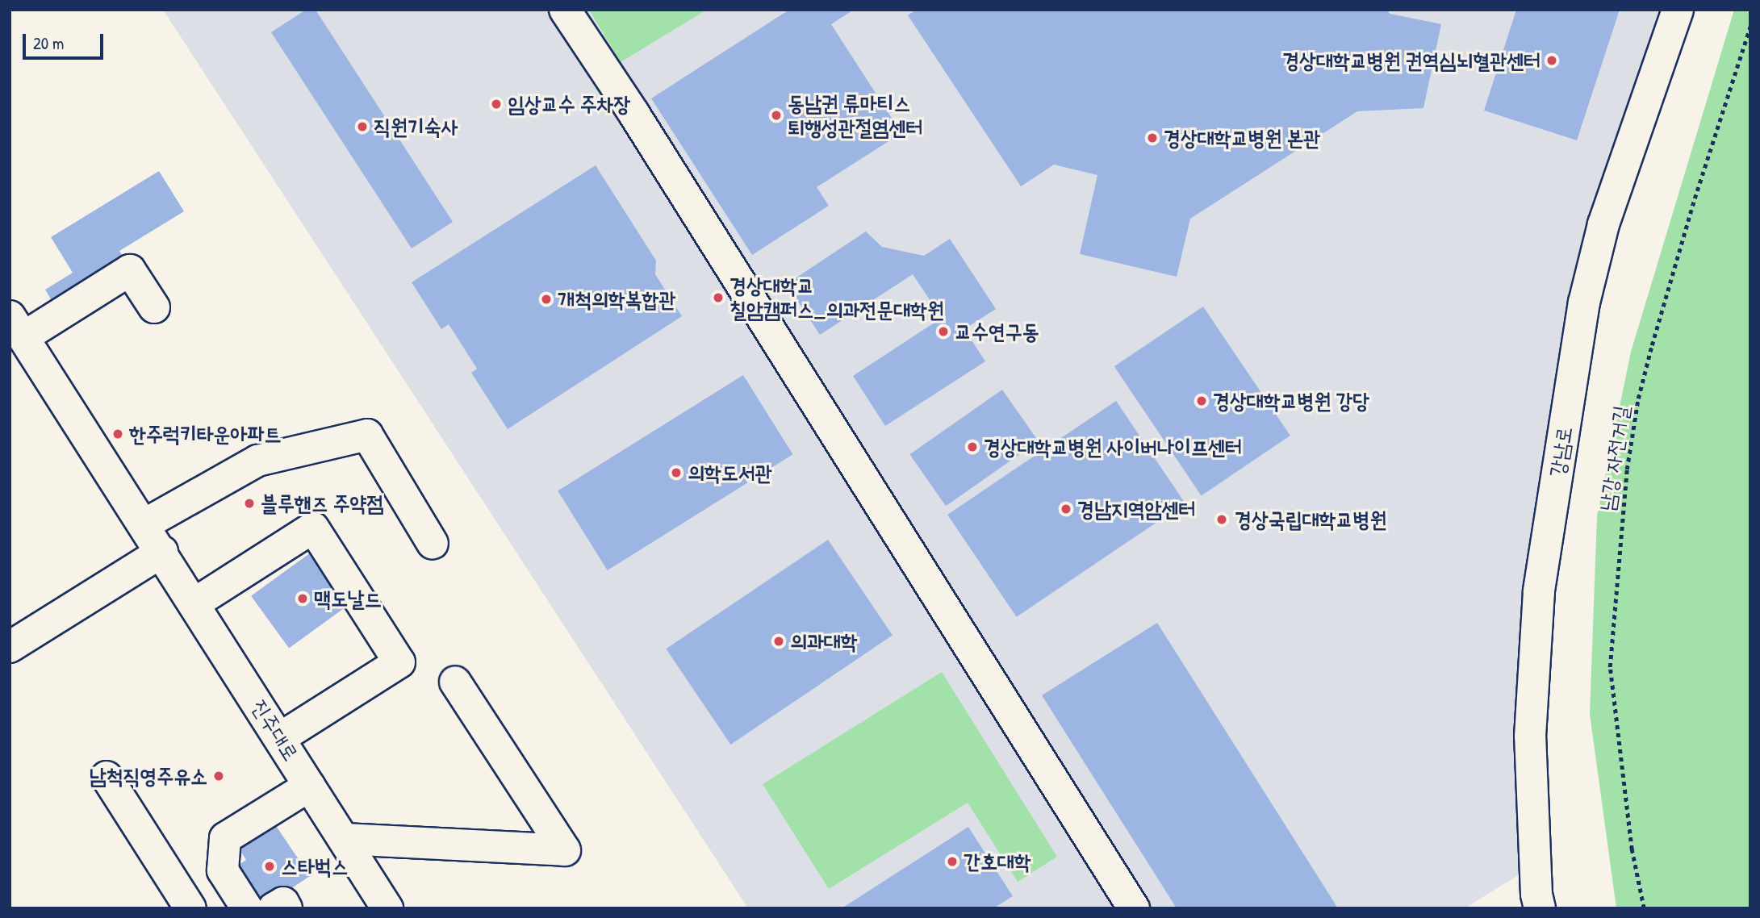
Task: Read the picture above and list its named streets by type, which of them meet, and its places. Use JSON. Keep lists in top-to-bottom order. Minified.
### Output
{"streets":{"street":["강남로","진주대로"],"path":["남강 자전거길"]},"places":["경상대학교병원 권역심뇌혈관센터","임상교수 주차장","동남권 류마티스 퇴행성관절염센터","직원기숙사","경상대학교병원 본관","경상대학교 칠암캠퍼스_의과전문대학원","개척의학복합관","교수연구동","경상대학교병원 강당","한주럭키타운아파트","경상대학교병원 사이버나이프센터","의학도서관","블루핸즈 주약점","경남지역암센터","경상국립대학교병원","맥도날드","의과대학","남척직영주유소","간호대학","스타벅스"],"scale_bar":"20 m"}
